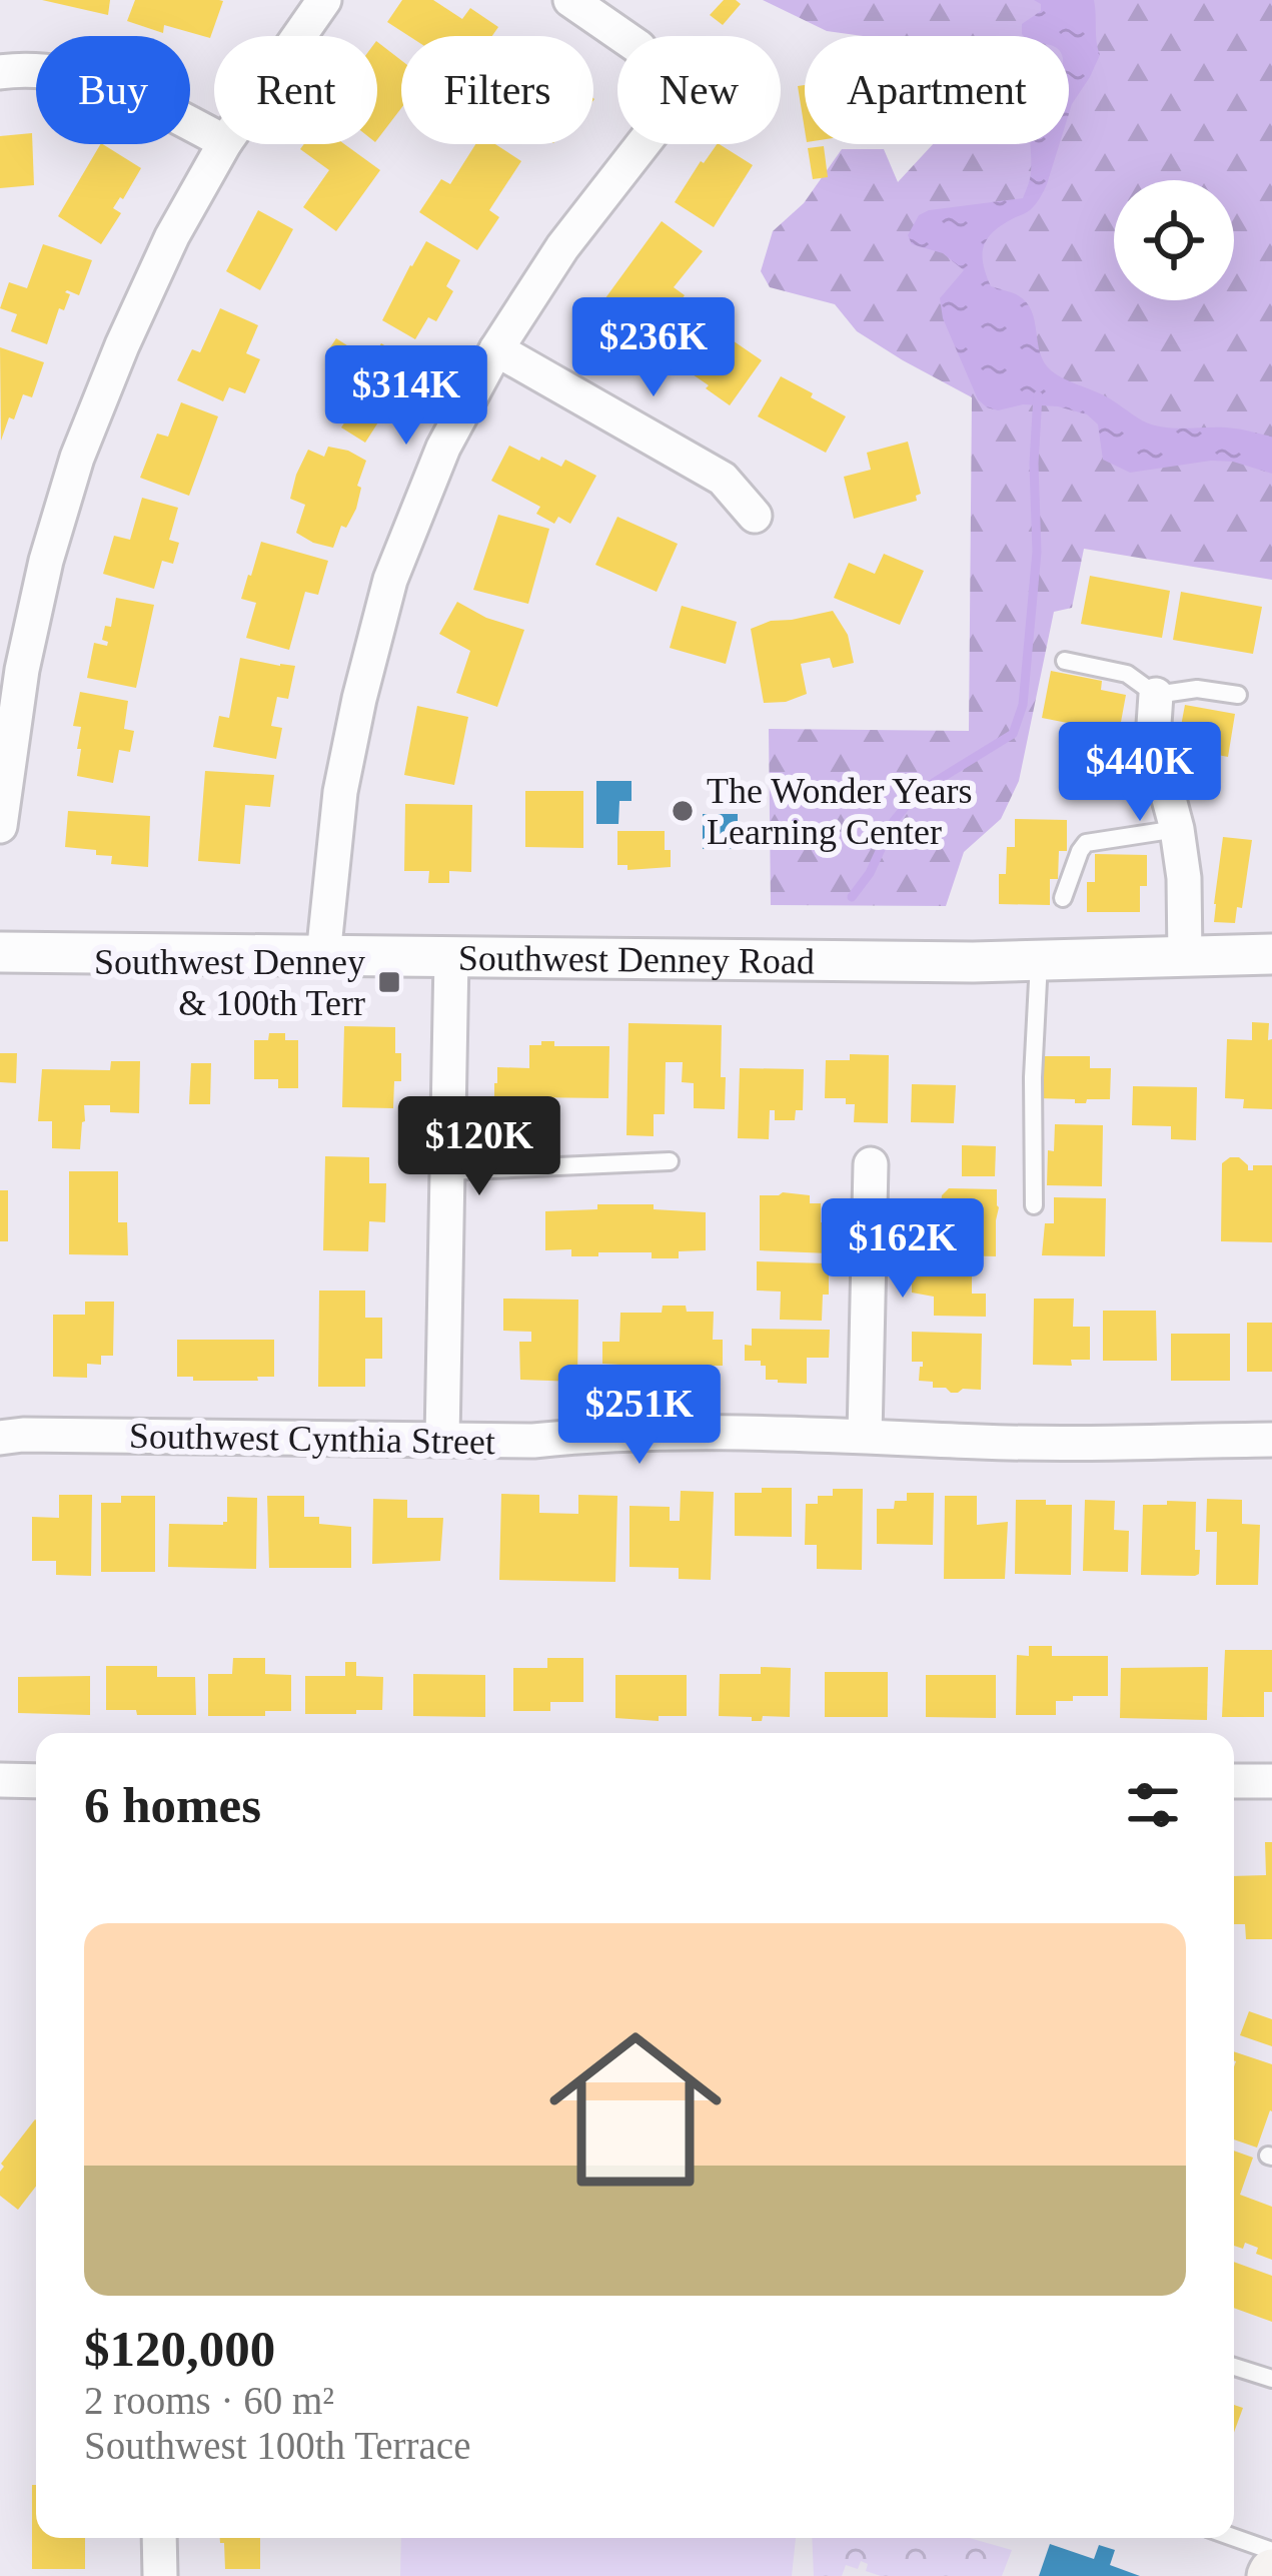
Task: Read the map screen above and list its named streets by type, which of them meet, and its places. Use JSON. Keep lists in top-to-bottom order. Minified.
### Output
{"streets":{"street":["Southwest Denney Road","Southwest Cynthia Street"]},"places":{"other":["The Wonder Years Learning Center"],"transit":["Southwest Denney & 100th Terr"]},"page":{"chip":["Buy","Rent","Filters","New","Apartment"],"price":["$236K","$314K","$440K","$120K","$162K","$251K"],"heading":"6 homes","list":[{"name":"$120,000","note":"2 rooms · 60 m² · Southwest 100th Terrace"}]}}
